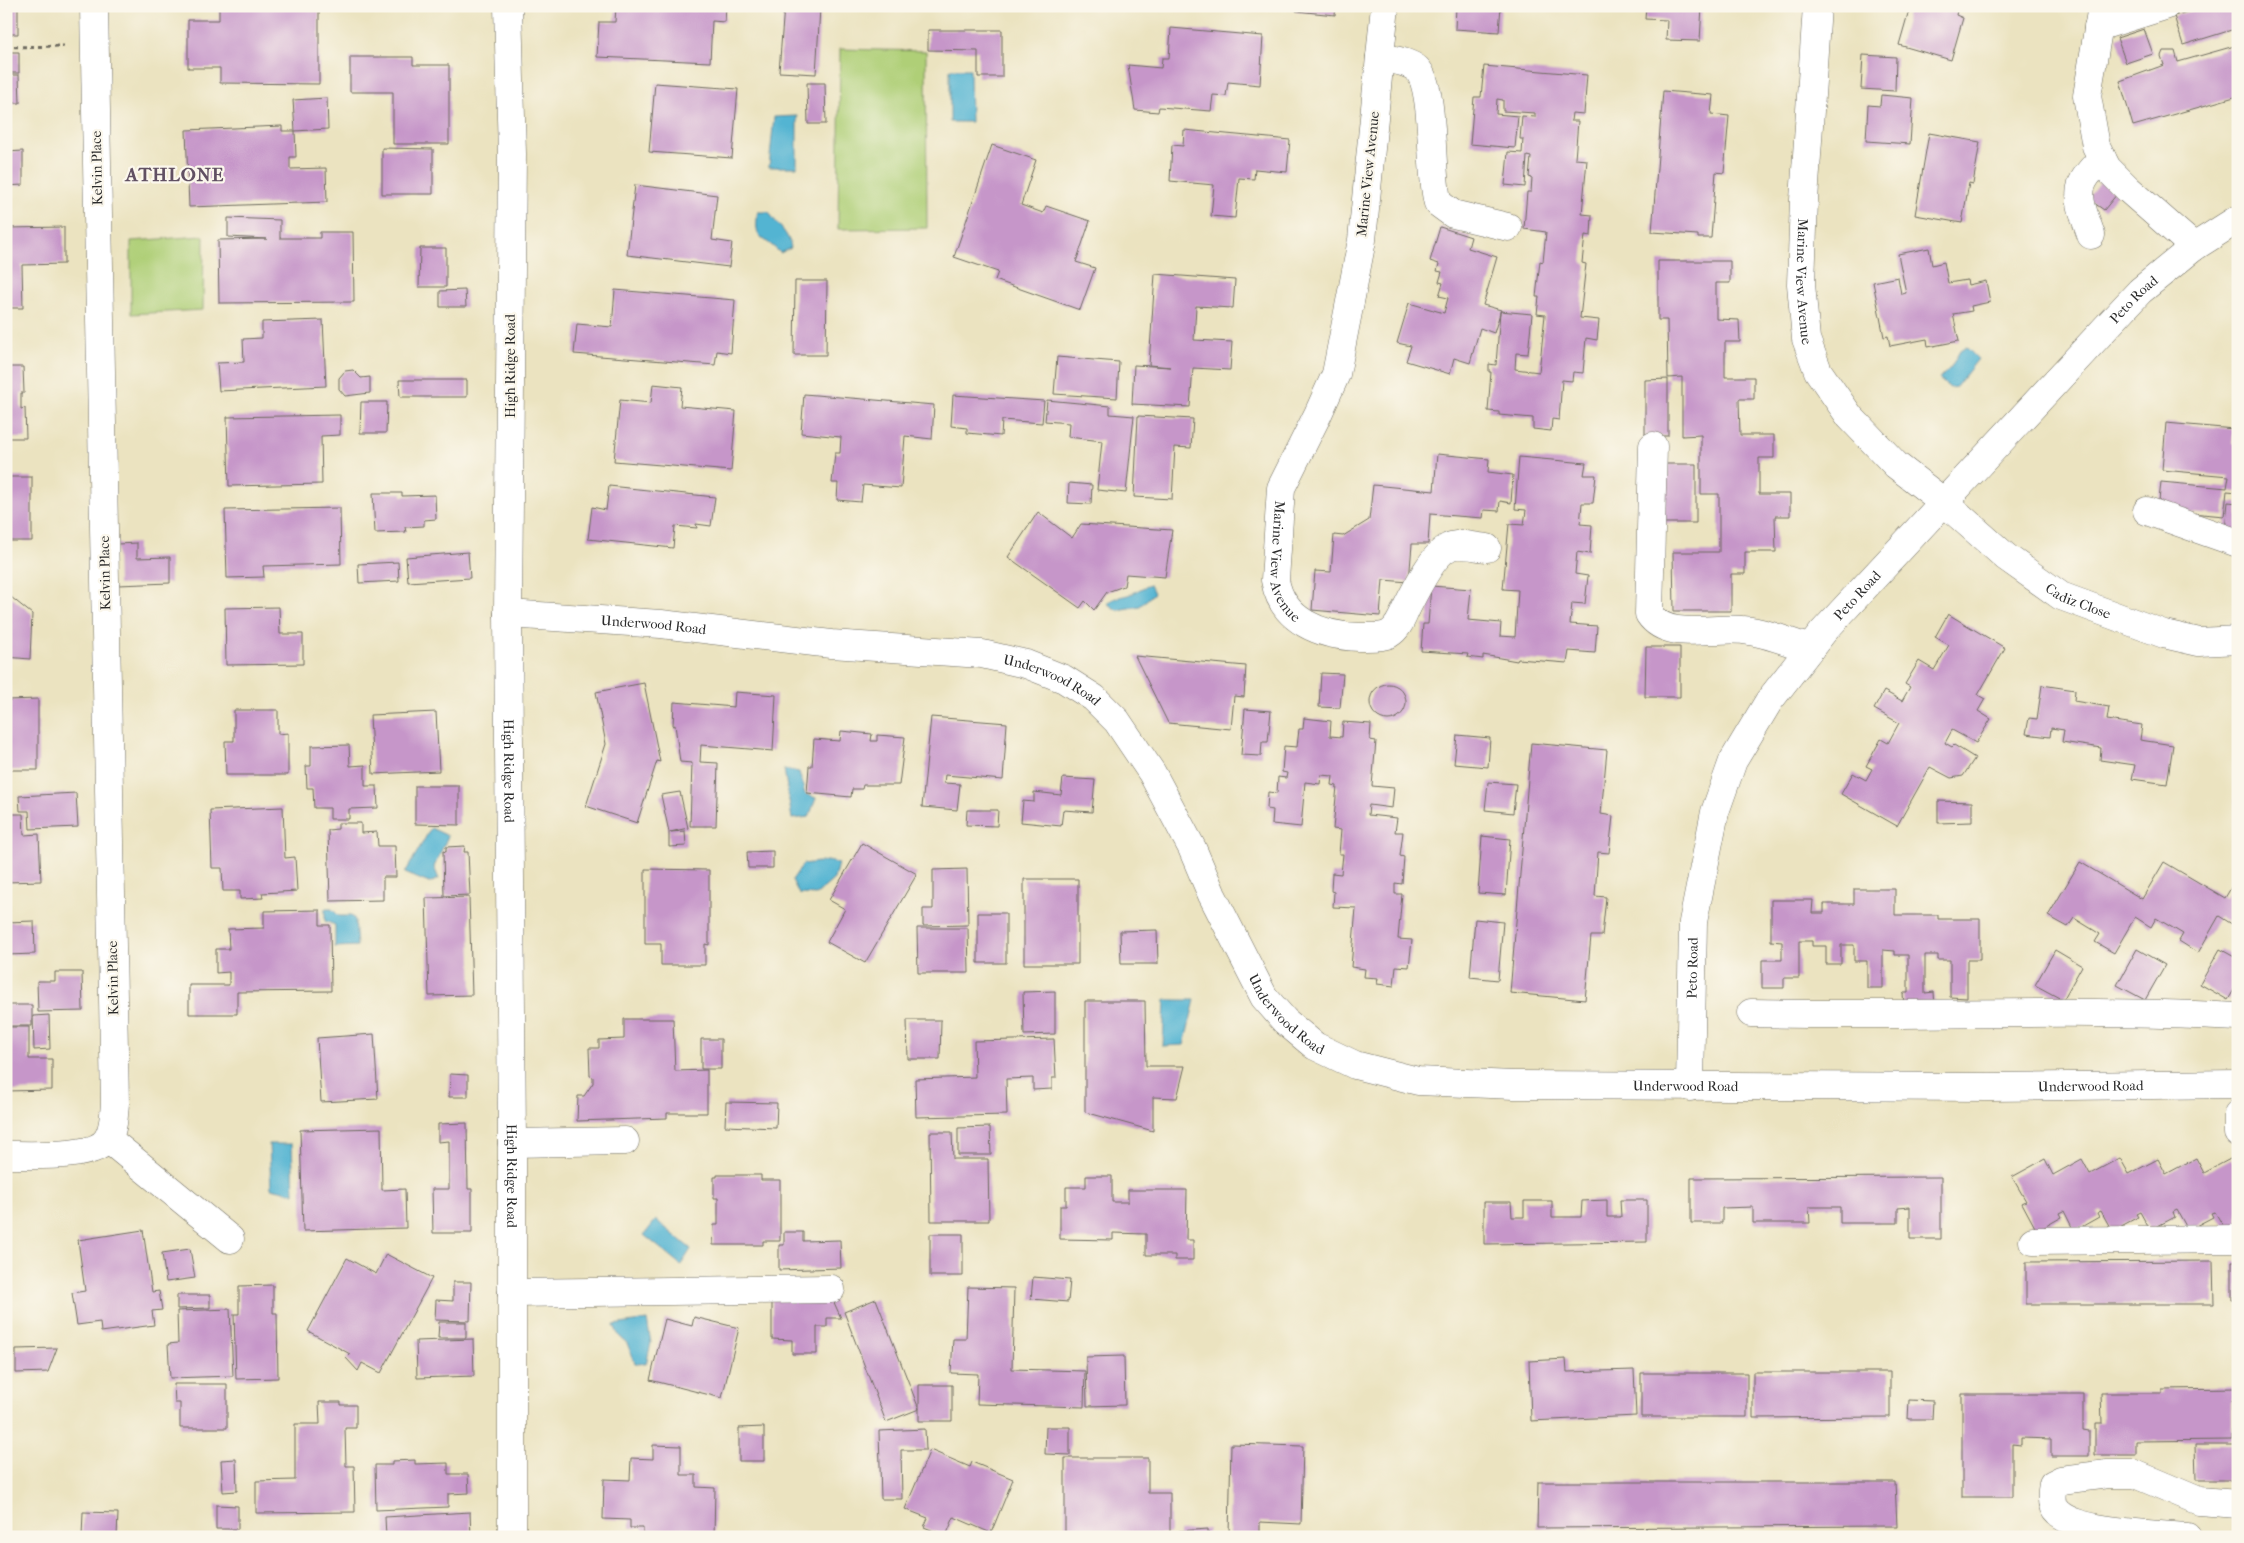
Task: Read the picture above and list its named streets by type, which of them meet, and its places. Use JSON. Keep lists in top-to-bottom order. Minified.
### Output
{"streets":{"street":["Kelvin Place","Marine View Avenue","Peto Road","High Ridge Road","Cadiz Close","Underwood Road"]},"crossings":[["Marine View Avenue","Peto Road"],["Marine View Avenue","Cadiz Close"],["Peto Road","Cadiz Close"],["Peto Road","Underwood Road"],["High Ridge Road","Underwood Road"]],"districts":["ATHLONE"]}
